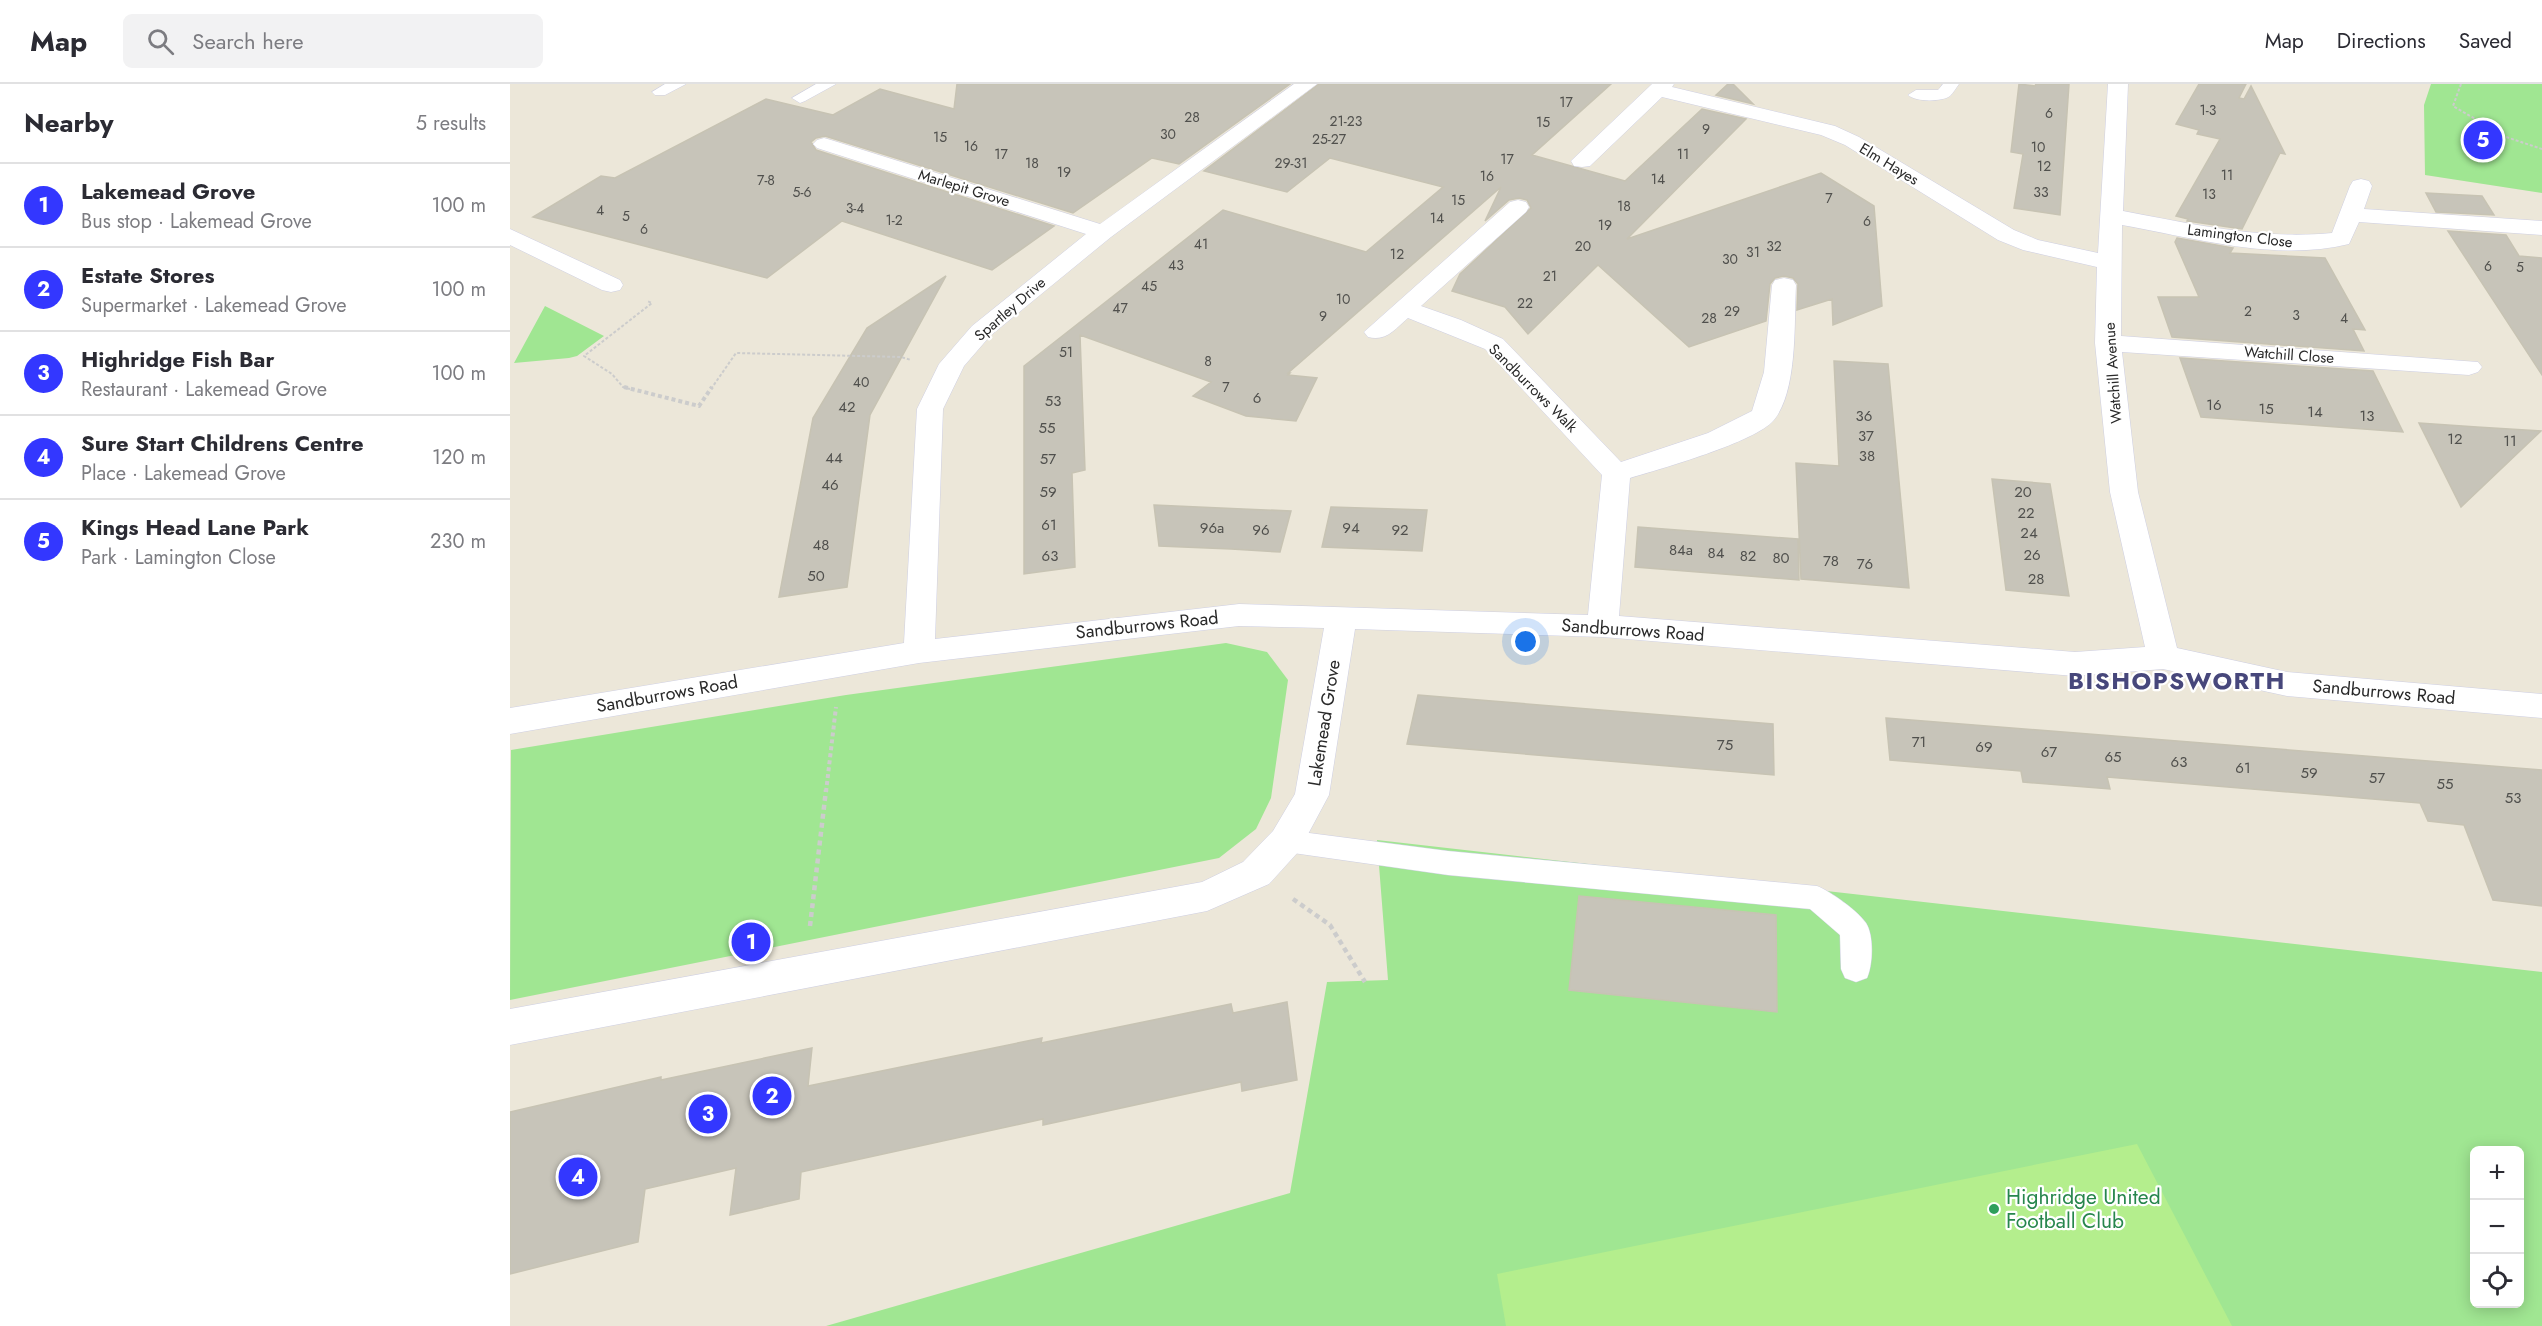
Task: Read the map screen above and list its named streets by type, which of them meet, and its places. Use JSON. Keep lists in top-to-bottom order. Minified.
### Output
{"streets":{"street":["Elm Hayes","Marlepit Grove","Lamington Close","Spartley Drive","Watchill Close","Watchill Avenue","Sandburrows Walk","Sandburrows Road","Lakemead Grove"]},"crossings":[["Elm Hayes","Watchill Avenue"],["Marlepit Grove","Spartley Drive"],["Lamington Close","Watchill Avenue"],["Spartley Drive","Sandburrows Road"],["Watchill Close","Watchill Avenue"],["Watchill Avenue","Sandburrows Road"],["Sandburrows Road","Lakemead Grove"]],"districts":["BISHOPSWORTH"],"places":["Highridge United Football Club"],"house_numbers":["17","1-3","6","28","21-23","15","9","30","15","25-27","16","10","17","11","17","18","29-31","12","19","11","16","14","7-8","5-6","33","13","7","15","18","3-4","4","5","14","1-2","6","19","6","41","20","32","31","12","30","43","6","5","21","45","10","22","47","29","2","3","9","28","4","51","8","40","7","6","53","16","42","15","14","36","13","55","37","12","11","38","44","57","46","59","20","22","61","96a","94","96","92","24","48","84a","84","26","63","82","80","78","76","50","28","71","75","69","67","65","63","61","59","57","55","53"],"page":{"header":"Map","search":"Search here","nav":["Map","Directions","Saved"],"heading":["Nearby","5 results"],"pins":["5","1","2","3","4"],"list":[{"mark":"1","name":"Lakemead Grove","note":"Bus stop · Lakemead Grove","value":"100 m"},{"mark":"2","name":"Estate Stores","note":"Supermarket · Lakemead Grove","value":"100 m"},{"mark":"3","name":"Highridge Fish Bar","note":"Restaurant · Lakemead Grove","value":"100 m"},{"mark":"4","name":"Sure Start Childrens Centre","note":"Place · Lakemead Grove","value":"120 m"},{"mark":"5","name":"Kings Head Lane Park","note":"Park · Lamington Close","value":"230 m"}],"map_buttons":["+","−"]}}
